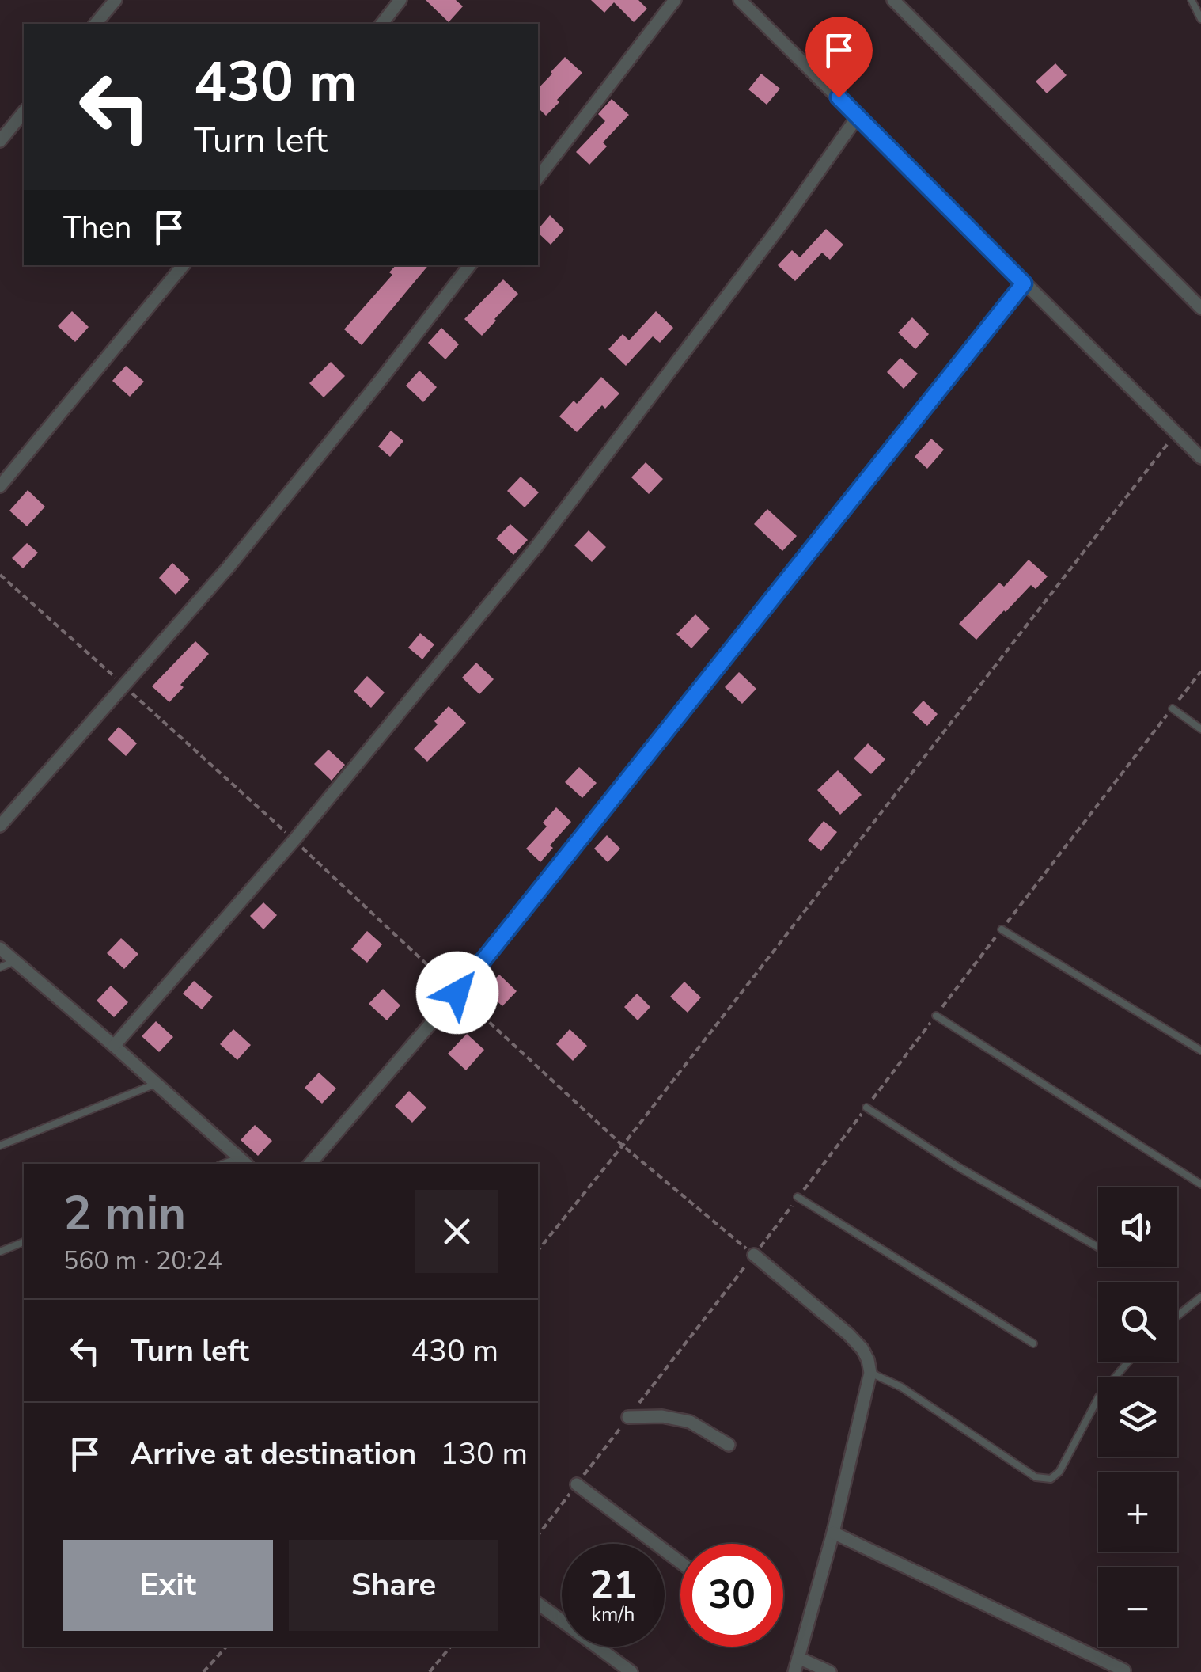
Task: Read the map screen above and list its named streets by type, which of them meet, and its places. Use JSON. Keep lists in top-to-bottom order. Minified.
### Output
{"page":{"turn":["430 m","Turn left"],"then":"Then","heading":["2 min","560 m · 20:24"],"map_buttons":["+","−"],"list":[{"name":"Turn left","value":"430 m"},{"name":"Arrive at destination","value":"130 m"}],"buttons":["Exit","Share"],"speed":"21 km/h","limit":"30"}}
